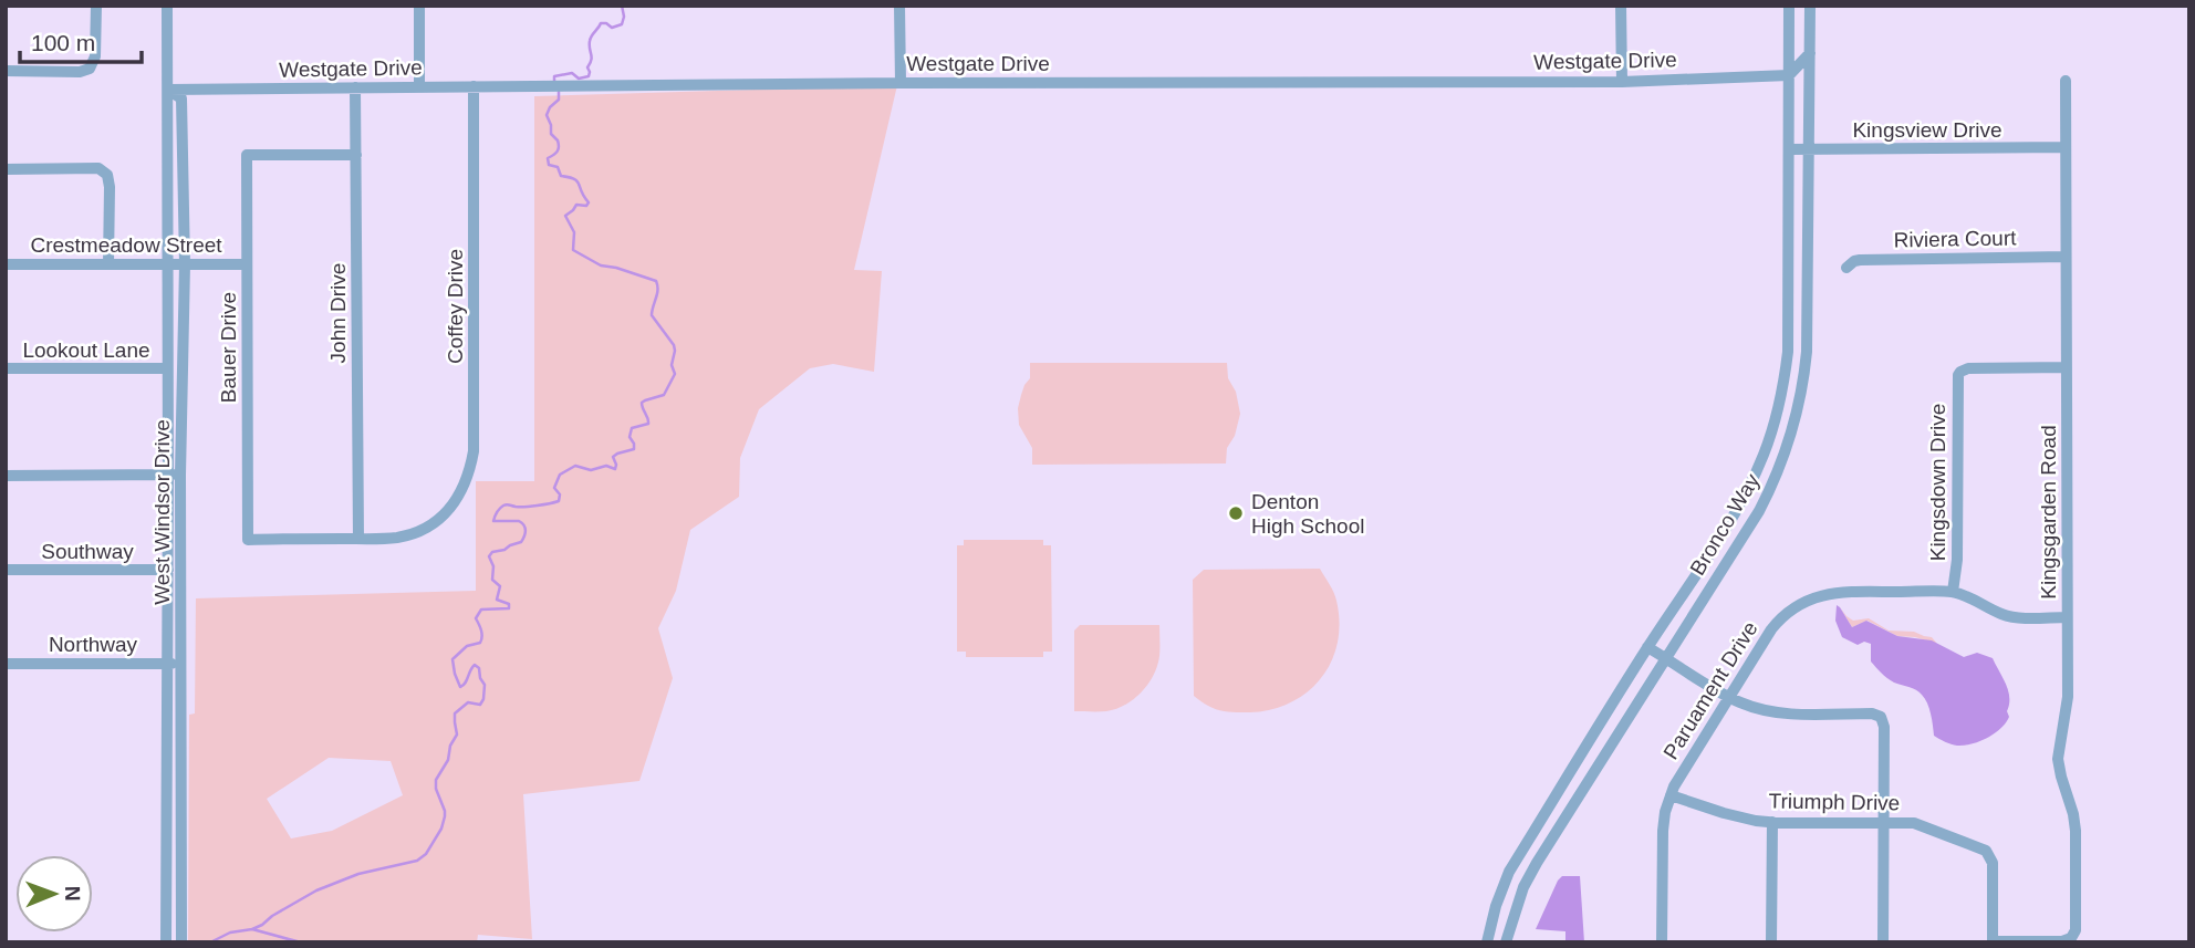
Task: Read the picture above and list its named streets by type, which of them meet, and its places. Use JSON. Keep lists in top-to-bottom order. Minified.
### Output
{"streets":{"street":["Westgate Drive","Kingsview Drive","Riviera Court","Crestmeadow Street","Coffey Drive","John Drive","Bauer Drive","Lookout Lane","Kingsdown Drive","West Windsor Drive","Kingsgarden Road","Bronco Way","Southway","Northway","Paruament Drive","Triumph Drive"]},"crossings":[["Westgate Drive","Coffey Drive"],["Westgate Drive","John Drive"],["Westgate Drive","West Windsor Drive"],["Westgate Drive","Bronco Way"],["Kingsview Drive","Kingsgarden Road"],["Kingsview Drive","Bronco Way"],["Riviera Court","Kingsgarden Road"],["Crestmeadow Street","Bauer Drive"],["Crestmeadow Street","West Windsor Drive"],["Coffey Drive","John Drive"],["Coffey Drive","Bauer Drive"],["John Drive","Bauer Drive"],["Lookout Lane","West Windsor Drive"],["Kingsdown Drive","Kingsgarden Road"],["Kingsdown Drive","Paruament Drive"],["West Windsor Drive","Southway"],["West Windsor Drive","Northway"],["Kingsgarden Road","Paruament Drive"],["Kingsgarden Road","Triumph Drive"],["Paruament Drive","Triumph Drive"]],"places":["Denton High School"],"scale_bar":"100 m","north":"right"}
